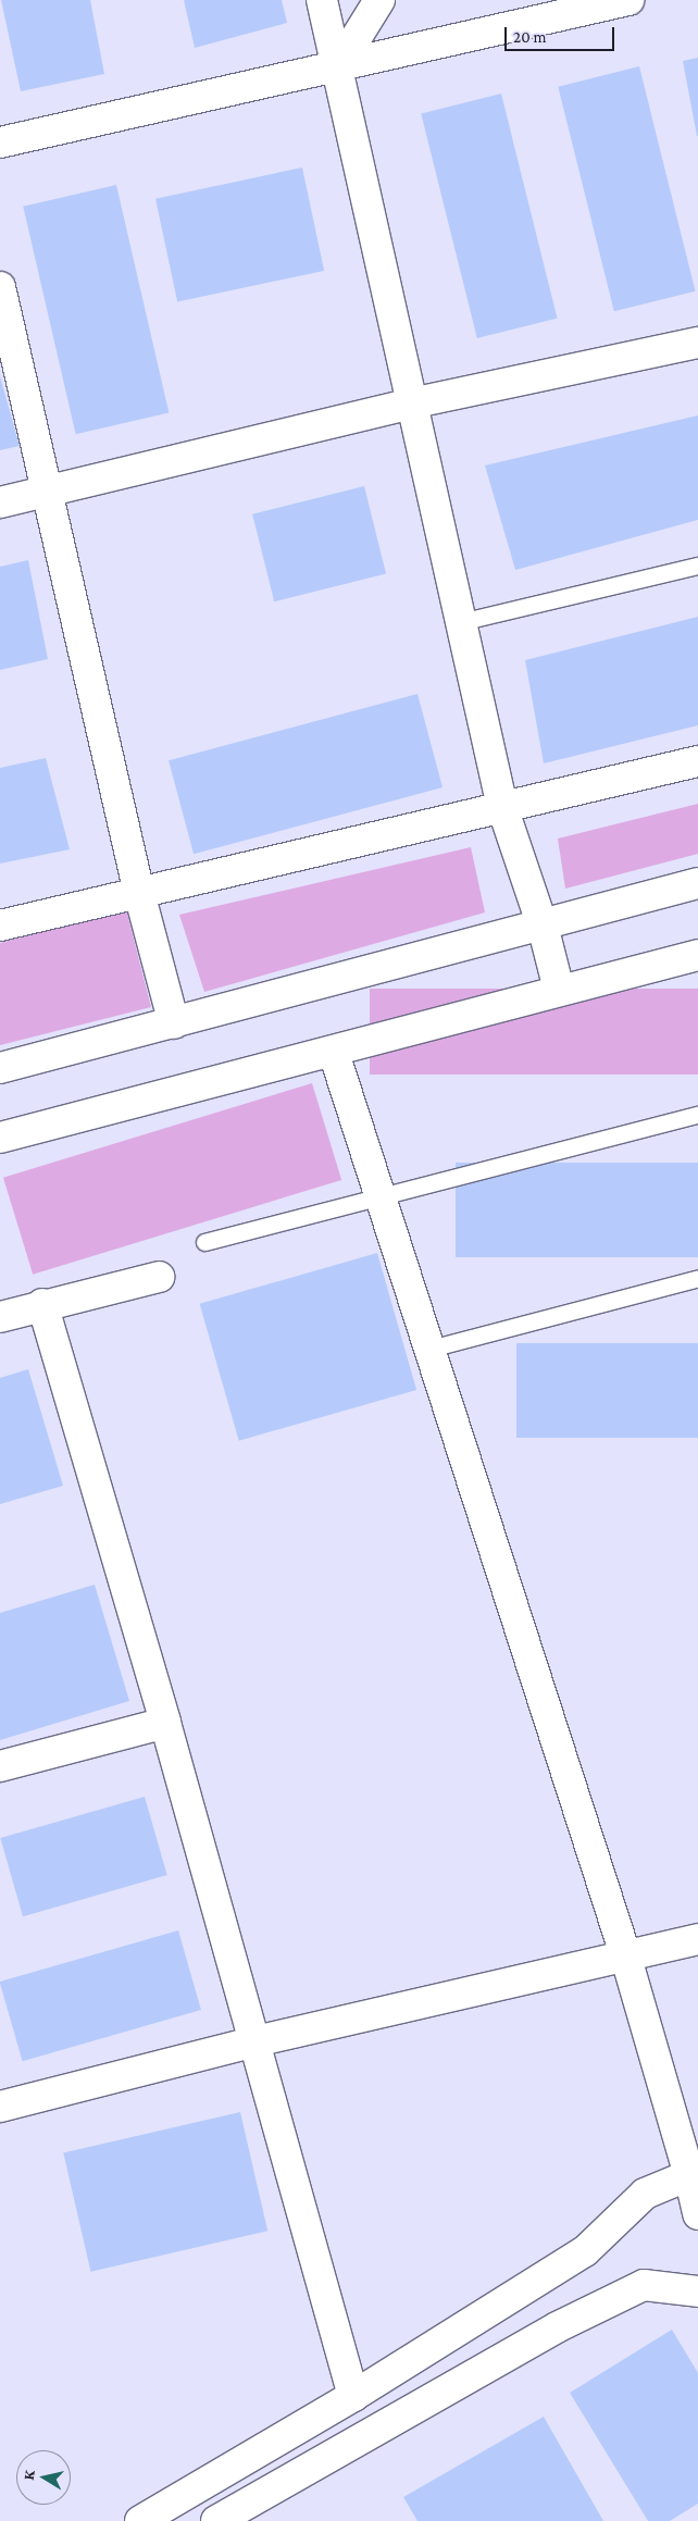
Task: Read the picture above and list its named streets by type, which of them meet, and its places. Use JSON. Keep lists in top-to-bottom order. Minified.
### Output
{"scale_bar":"20 m","north":"left"}
